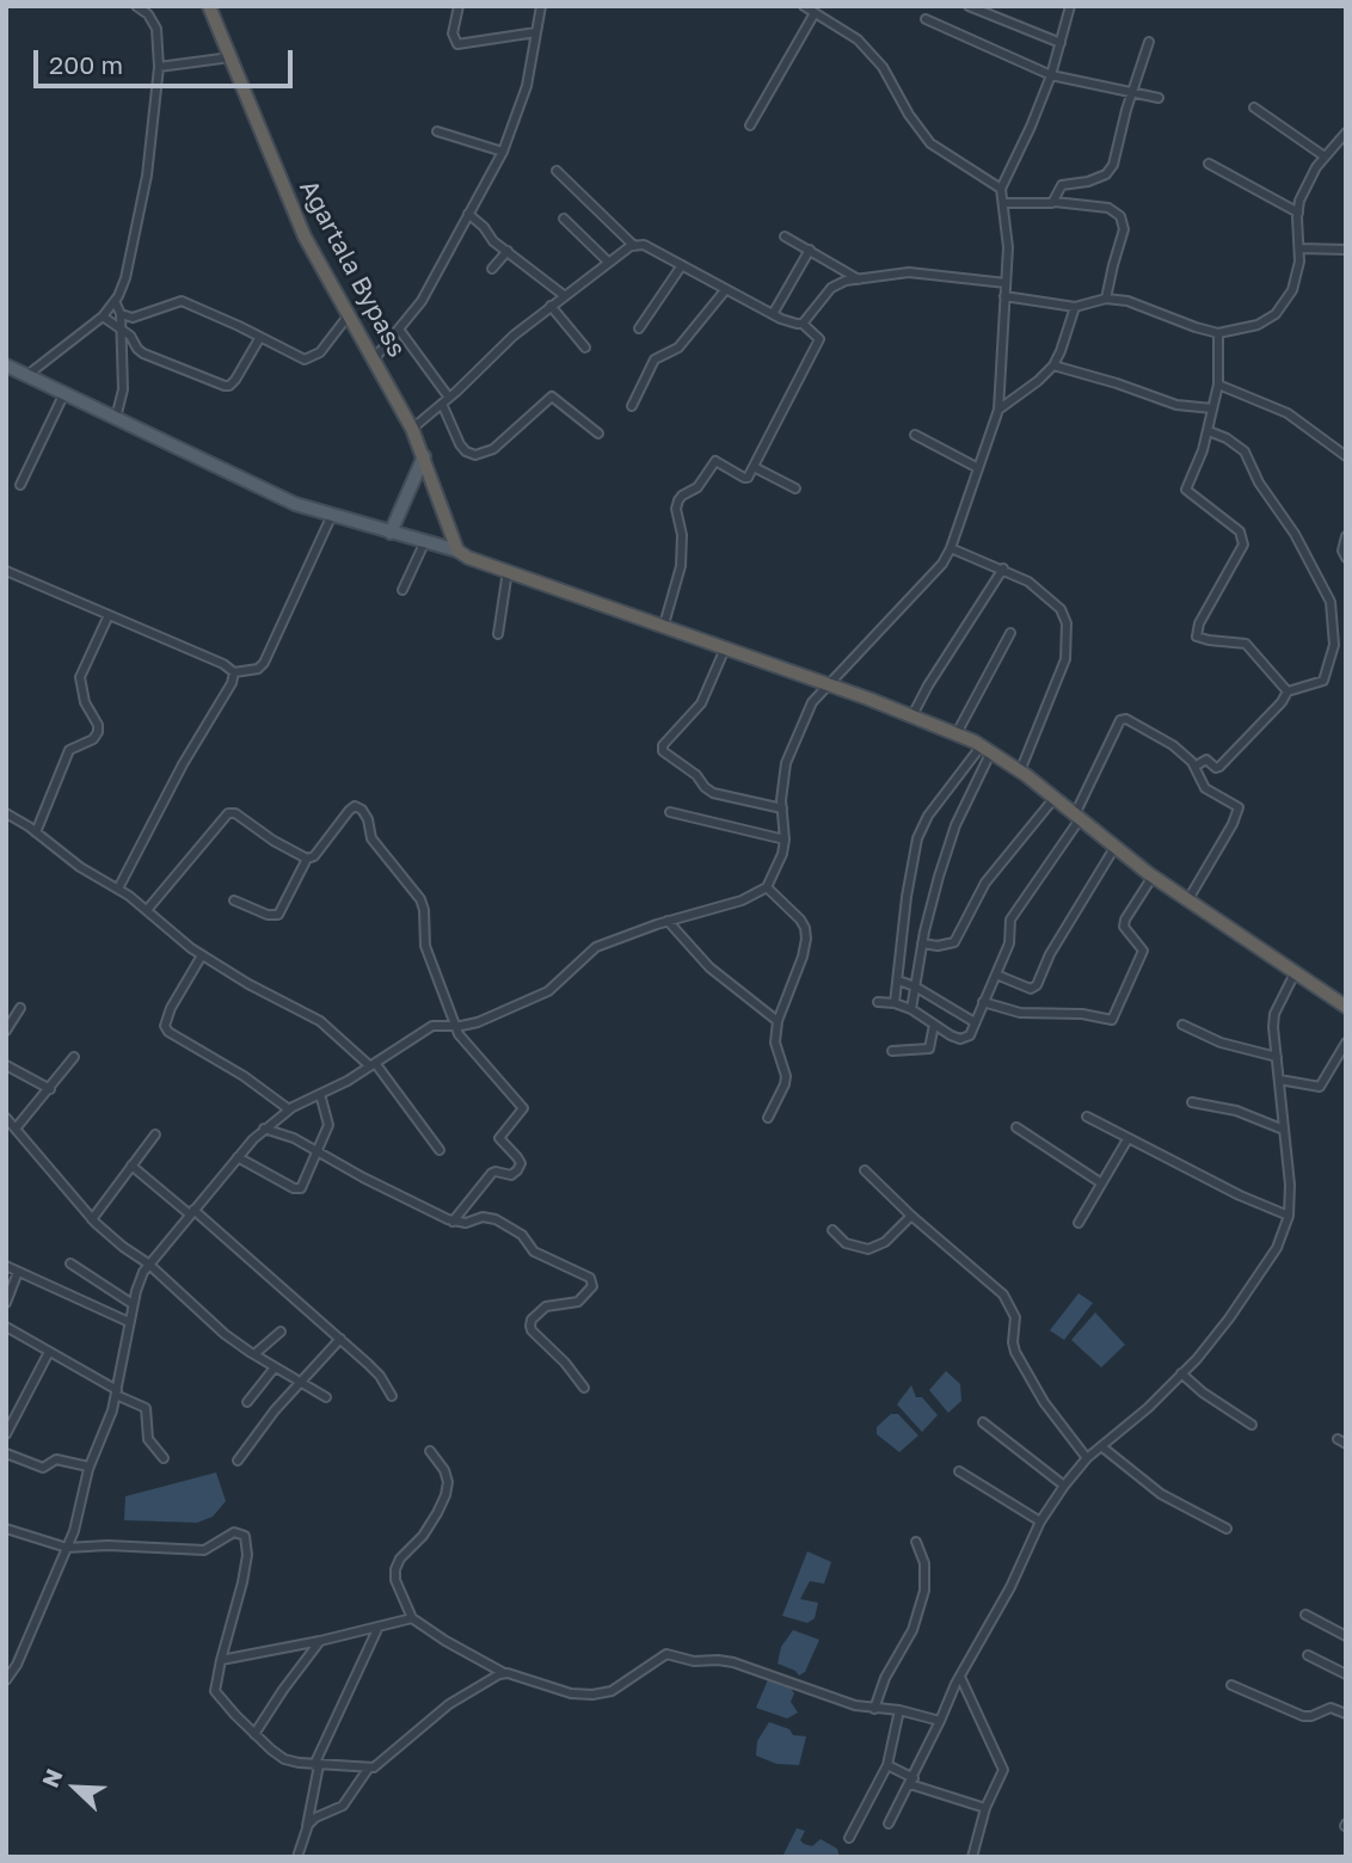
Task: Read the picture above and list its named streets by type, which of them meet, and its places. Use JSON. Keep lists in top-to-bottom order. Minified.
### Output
{"streets":{"highway":["Agartala Bypass"]},"scale_bar":"200 m","north":"top left"}
